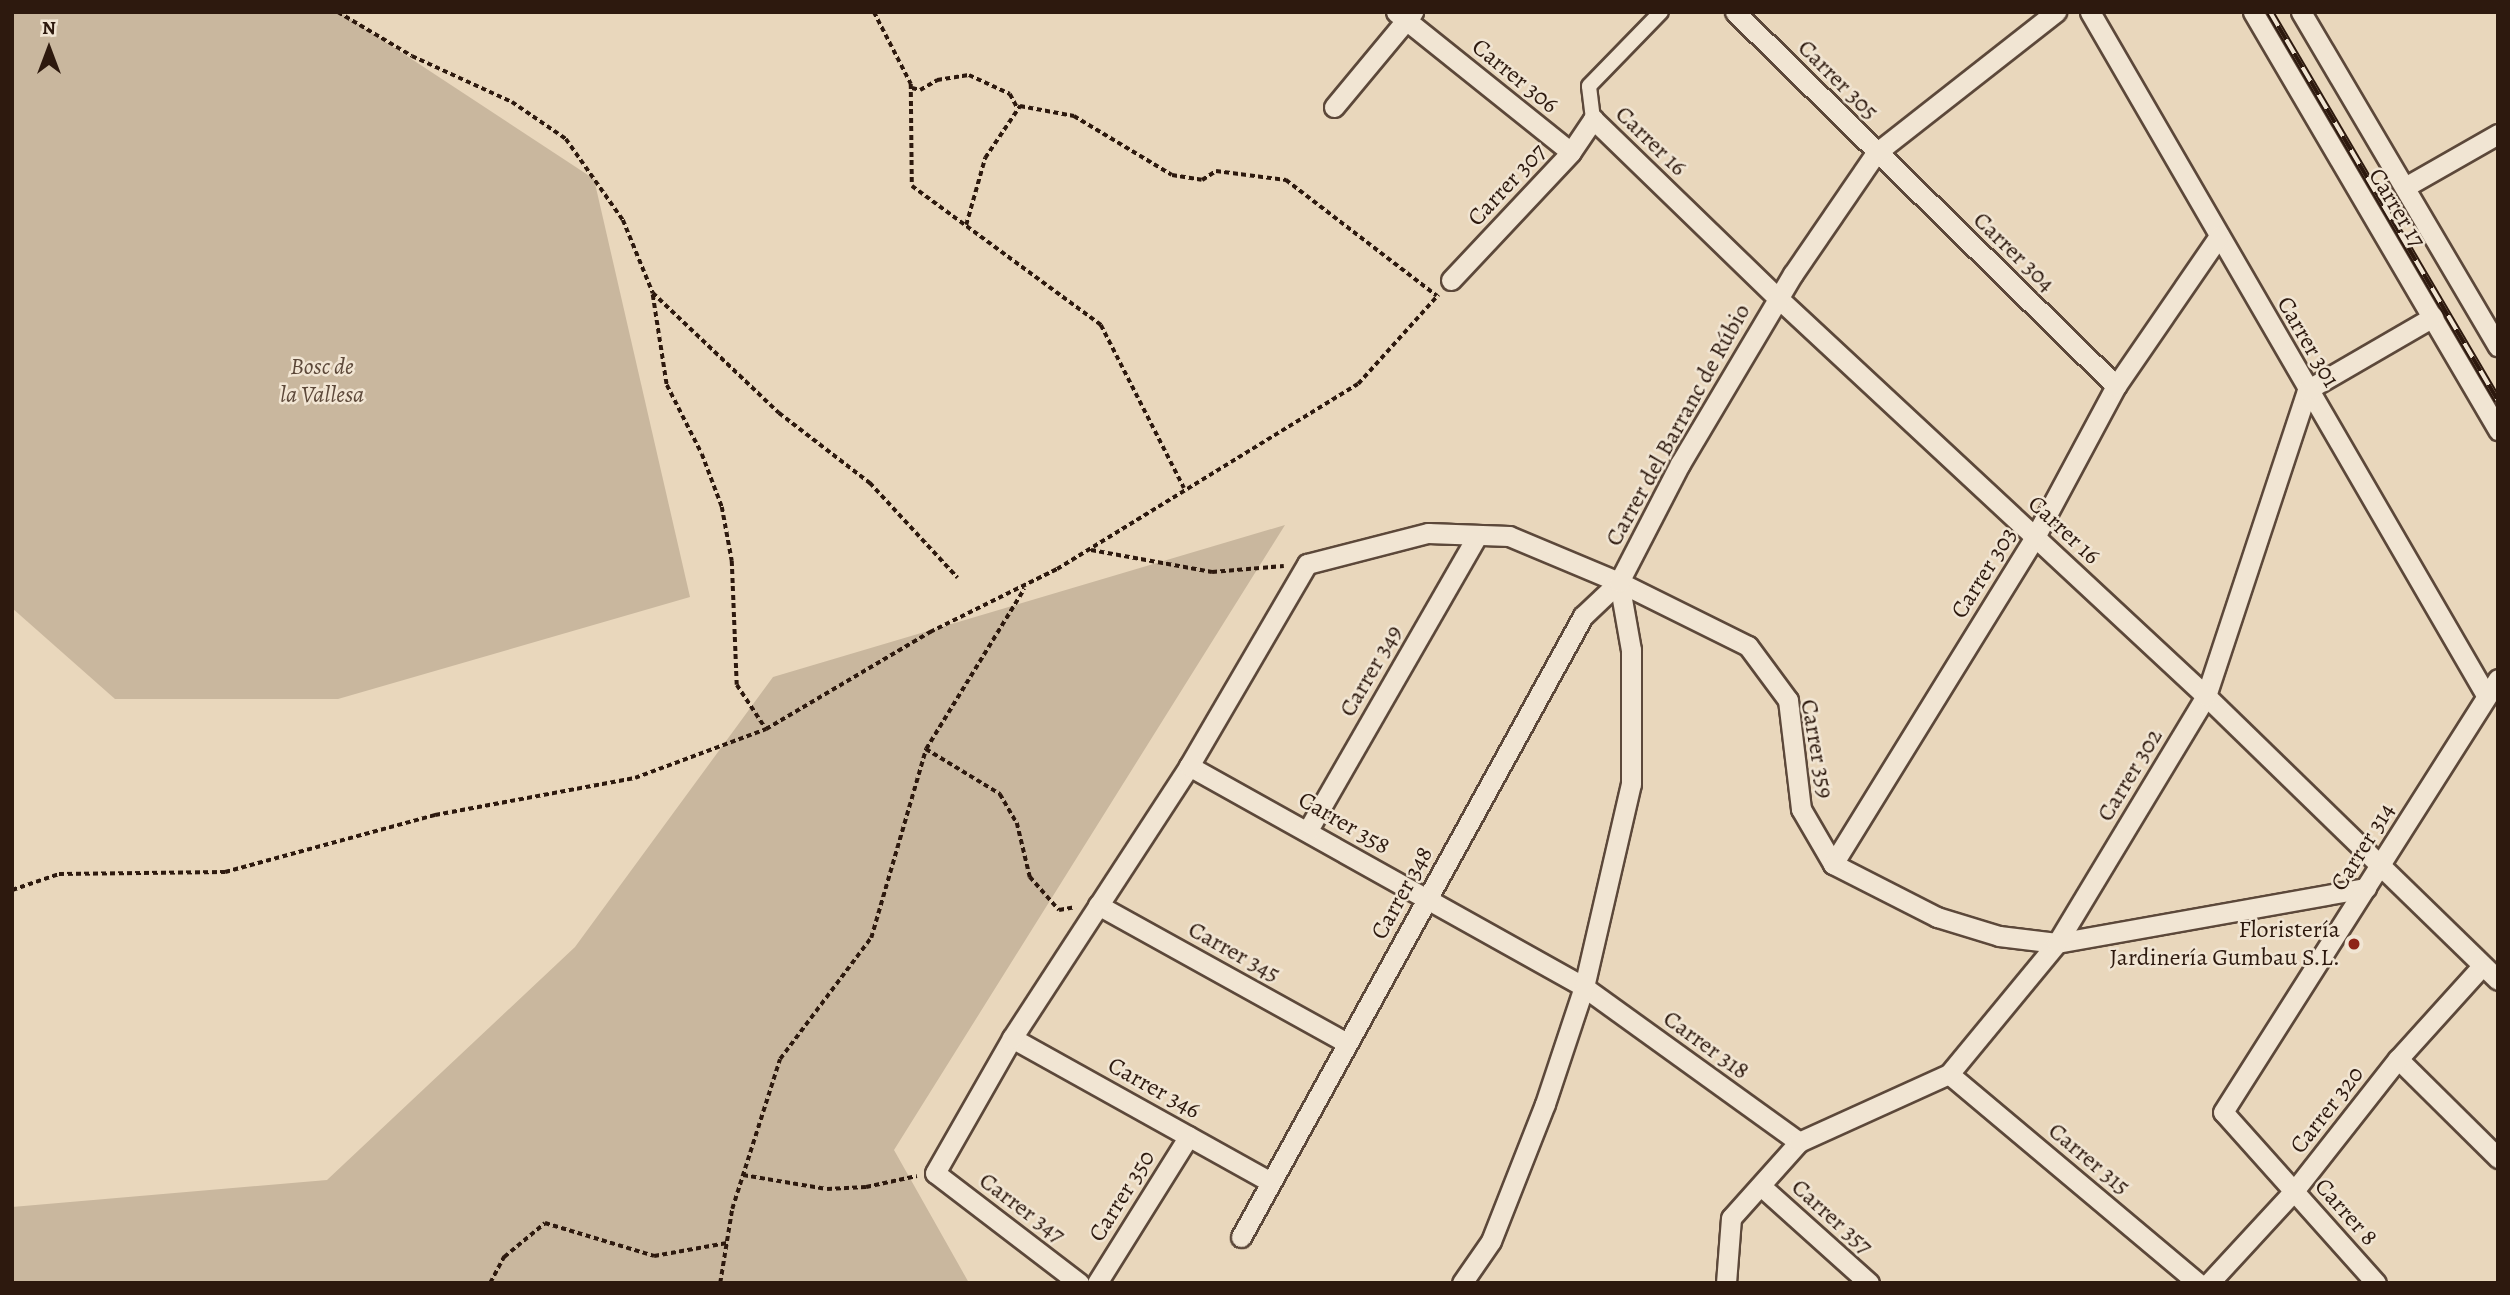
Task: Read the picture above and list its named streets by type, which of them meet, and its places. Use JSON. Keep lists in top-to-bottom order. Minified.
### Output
{"streets":{"street":["Carrer 306","Carrer 305","Carrer 16","Carrer 307","Carrer 17","Carrer 304","Carrer 301","Carrer del Barranc de Rúbio","Carrer 303","Carrer 349","Carrer 359","Carrer 302","Carrer 358","Carrer 314","Carrer 348","Carrer 345","Carrer 318","Carrer 346","Carrer 320","Carrer 315","Carrer 350","Carrer 347","Carrer 8","Carrer 357"]},"crossings":[["Carrer 306","Carrer 307"],["Carrer 305","Carrer 304"],["Carrer 305","Carrer del Barranc de Rúbio"],["Carrer 16","Carrer 307"],["Carrer 16","Carrer del Barranc de Rúbio"],["Carrer 16","Carrer 303"],["Carrer 16","Carrer 302"],["Carrer 16","Carrer 314"],["Carrer 16","Carrer 320"],["Carrer 304","Carrer del Barranc de Rúbio"],["Carrer 304","Carrer 303"],["Carrer 301","Carrer 303"],["Carrer 301","Carrer 302"],["Carrer 301","Carrer 314"],["Carrer del Barranc de Rúbio","Carrer 359"],["Carrer del Barranc de Rúbio","Carrer 358"],["Carrer del Barranc de Rúbio","Carrer 348"],["Carrer del Barranc de Rúbio","Carrer 318"],["Carrer 303","Carrer 359"],["Carrer 349","Carrer 359"],["Carrer 349","Carrer 358"],["Carrer 359","Carrer 348"],["Carrer 302","Carrer 318"],["Carrer 302","Carrer 315"],["Carrer 302","Carrer 357"],["Carrer 358","Carrer 348"],["Carrer 358","Carrer 318"],["Carrer 314","Carrer 8"],["Carrer 348","Carrer 345"],["Carrer 348","Carrer 346"],["Carrer 346","Carrer 350"],["Carrer 320","Carrer 8"]],"parks":["Bosc de la Vallesa"],"places":["Floristería Jardinería Gumbau S.L."],"north":"top"}
